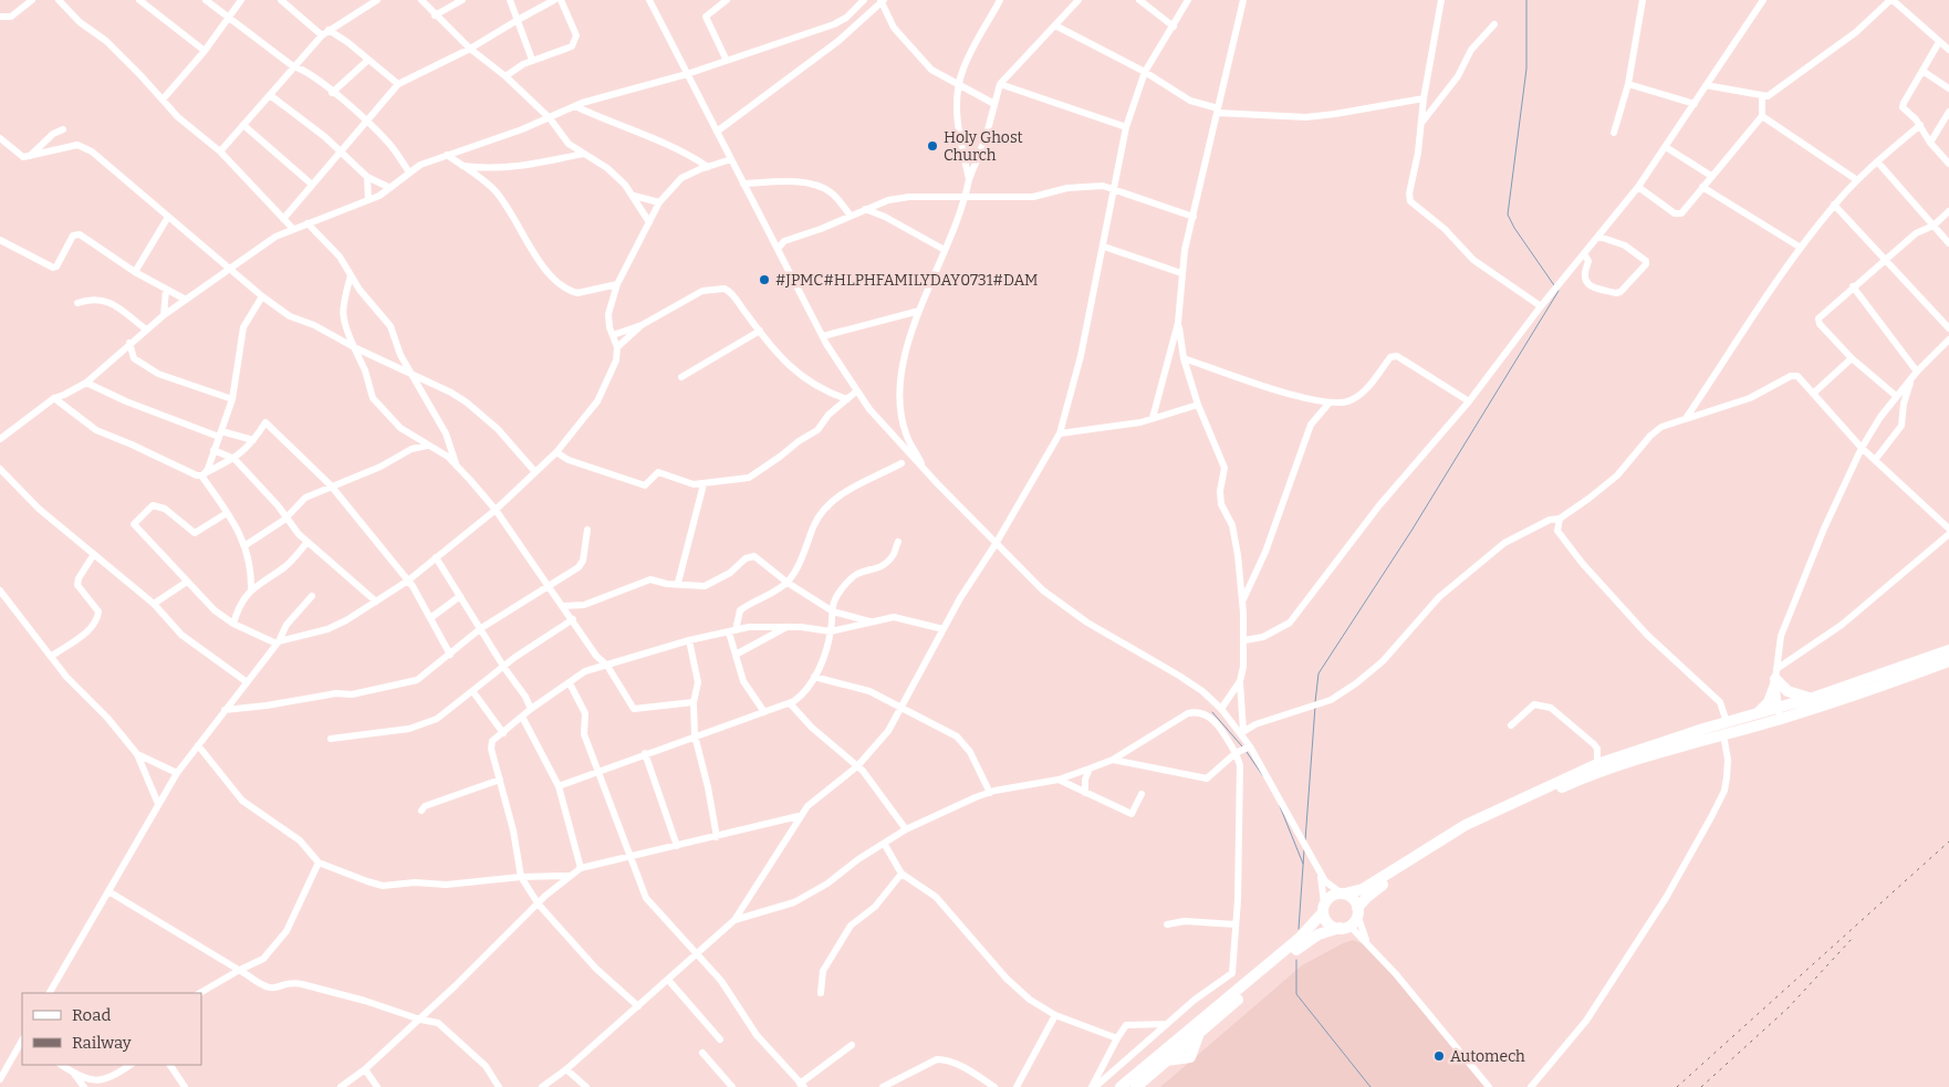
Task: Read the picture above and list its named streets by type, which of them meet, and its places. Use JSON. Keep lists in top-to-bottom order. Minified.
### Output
{"places":["Holy Ghost Church","#JPMC#HLPHFAMILYDAY0731#DAM","Automech"],"legend":["Road","Railway"]}
